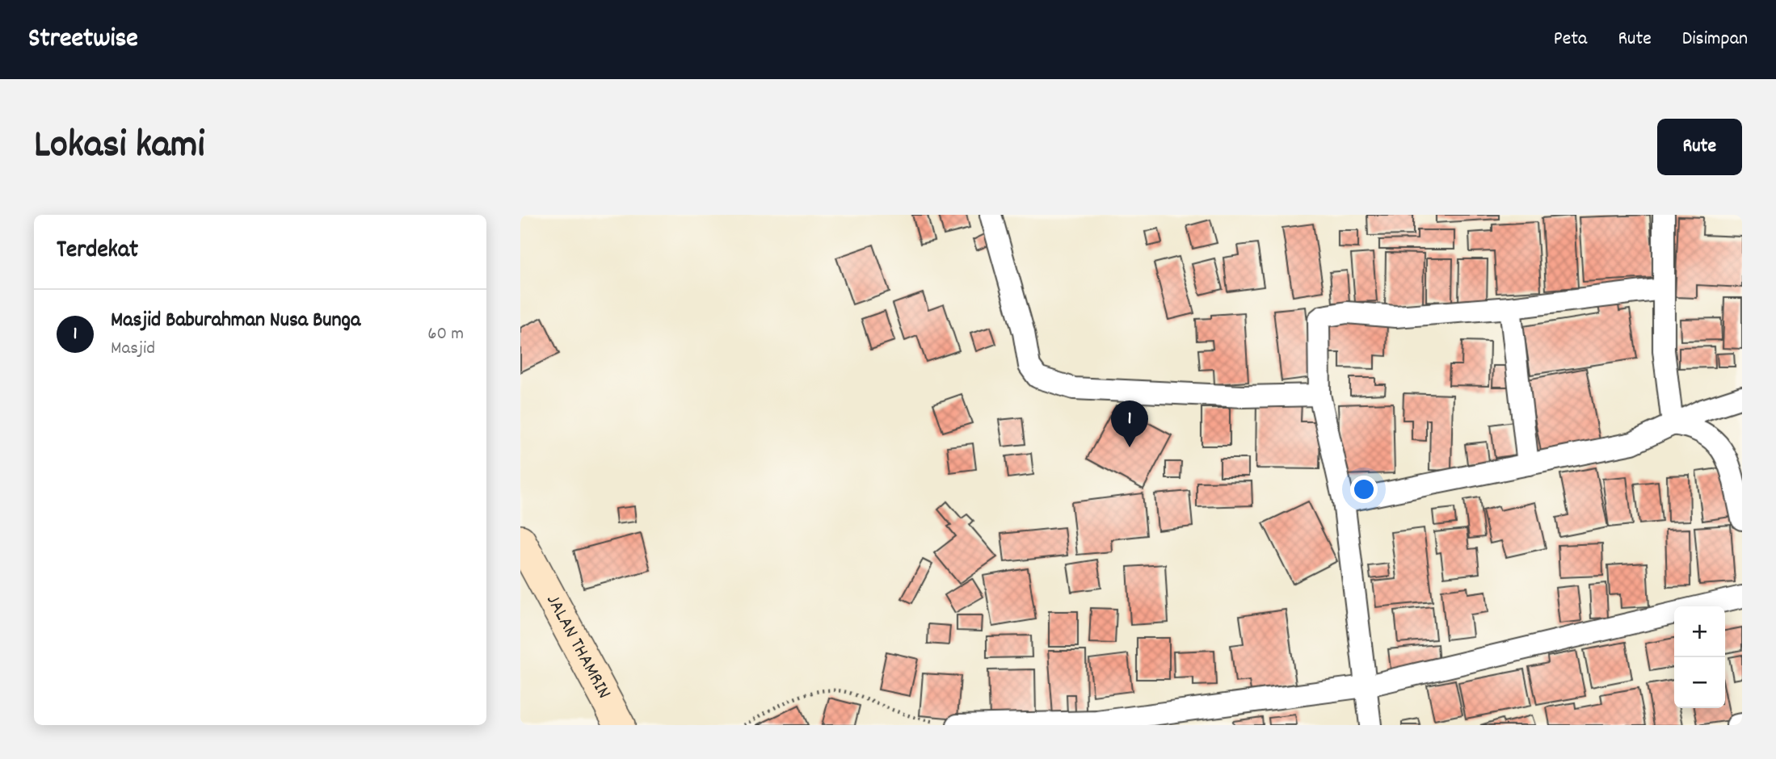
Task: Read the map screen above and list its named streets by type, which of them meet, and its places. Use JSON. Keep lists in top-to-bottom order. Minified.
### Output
{"streets":{"main road":["JALAN THAMRIN"]},"page":{"header":"Streetwise","nav":["Peta","Rute","Disimpan"],"title":"Lokasi kami","buttons":"Rute","heading":"Terdekat","list":[{"mark":"1","name":"Masjid Baburahman Nusa Bunga","note":"Masjid","value":"60 m"}],"pins":"1","map_buttons":["+","−"]}}
